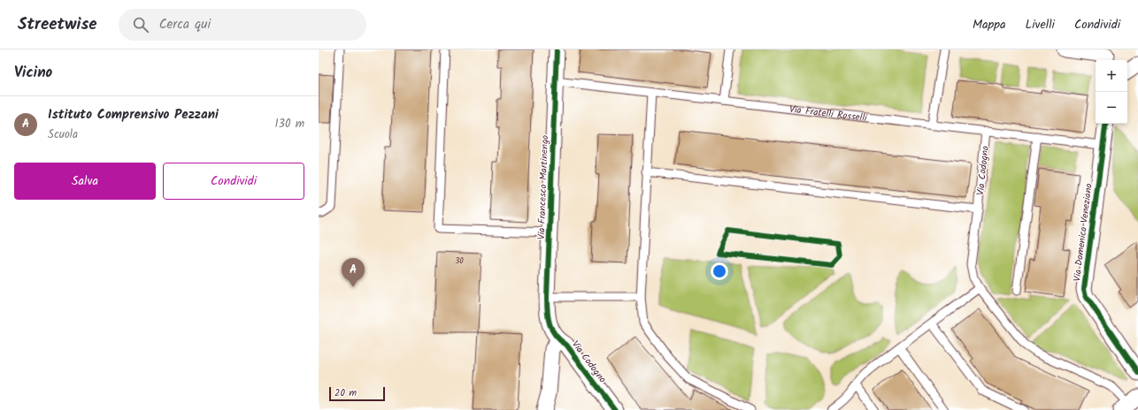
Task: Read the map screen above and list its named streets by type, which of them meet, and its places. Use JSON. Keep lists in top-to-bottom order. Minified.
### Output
{"streets":{"street":["Via Codogno","Via Francesco Martinengo","Via Domenico Veneziano"],"lane":["Via Fratelli Rosselli"]},"crossings":[["Via Fratelli Rosselli","Via Codogno"],["Via Fratelli Rosselli","Via Francesco Martinengo"],["Via Fratelli Rosselli","Via Domenico Veneziano"],["Via Codogno","Via Francesco Martinengo"]],"house_numbers":["30"],"scale_bar":"20 m","page":{"header":"Streetwise","search":"Cerca qui","nav":["Mappa","Livelli","Condividi"],"heading":"Vicino","map_buttons":["+","−"],"list":[{"mark":"A","name":"Istituto Comprensivo Pezzani","note":"Scuola","value":"130 m"}],"buttons":["Salva","Condividi"],"pins":"A","scale":"20 m"}}
